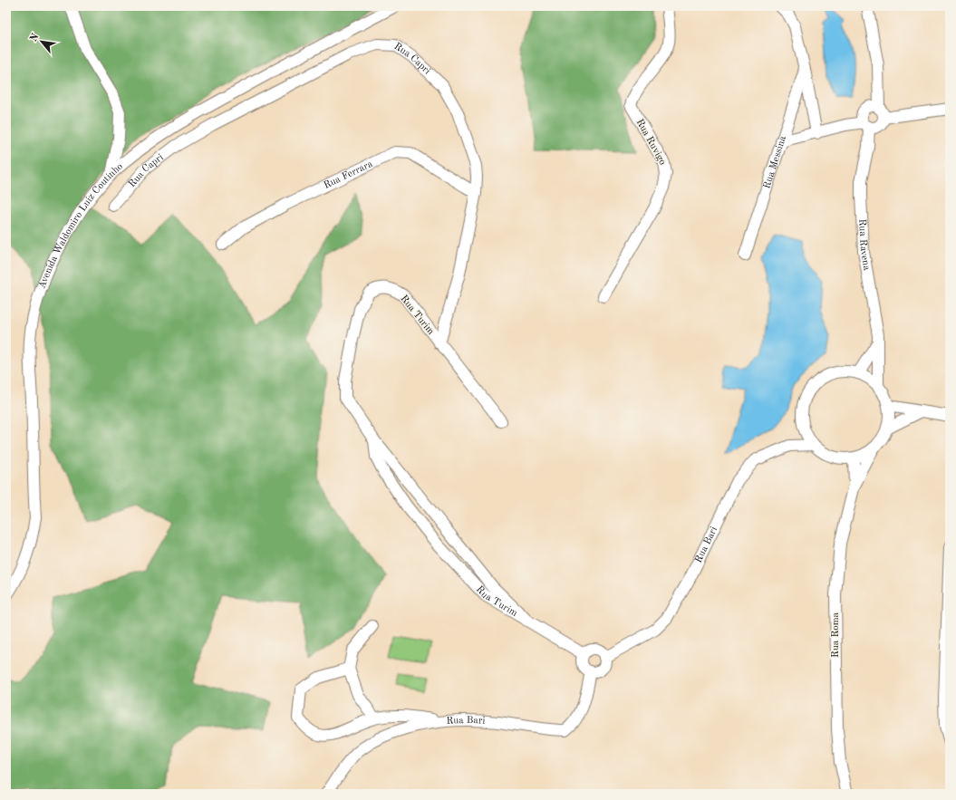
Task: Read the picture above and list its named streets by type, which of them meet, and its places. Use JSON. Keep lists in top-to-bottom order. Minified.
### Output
{"streets":{"street":["Rua Capri","Rua Ruvigo","Rua Messina","Rua Ferrara","Avenida Waldomiro Luiz Coutinho","Rua Ravena","Rua Turim","Rua Bari","Rua Roma"]},"crossings":[["Rua Capri","Rua Ferrara"],["Rua Capri","Rua Turim"],["Rua Ravena","Rua Bari"],["Rua Ravena","Rua Roma"],["Rua Turim","Rua Bari"],["Rua Bari","Rua Roma"]],"north":"top left"}
